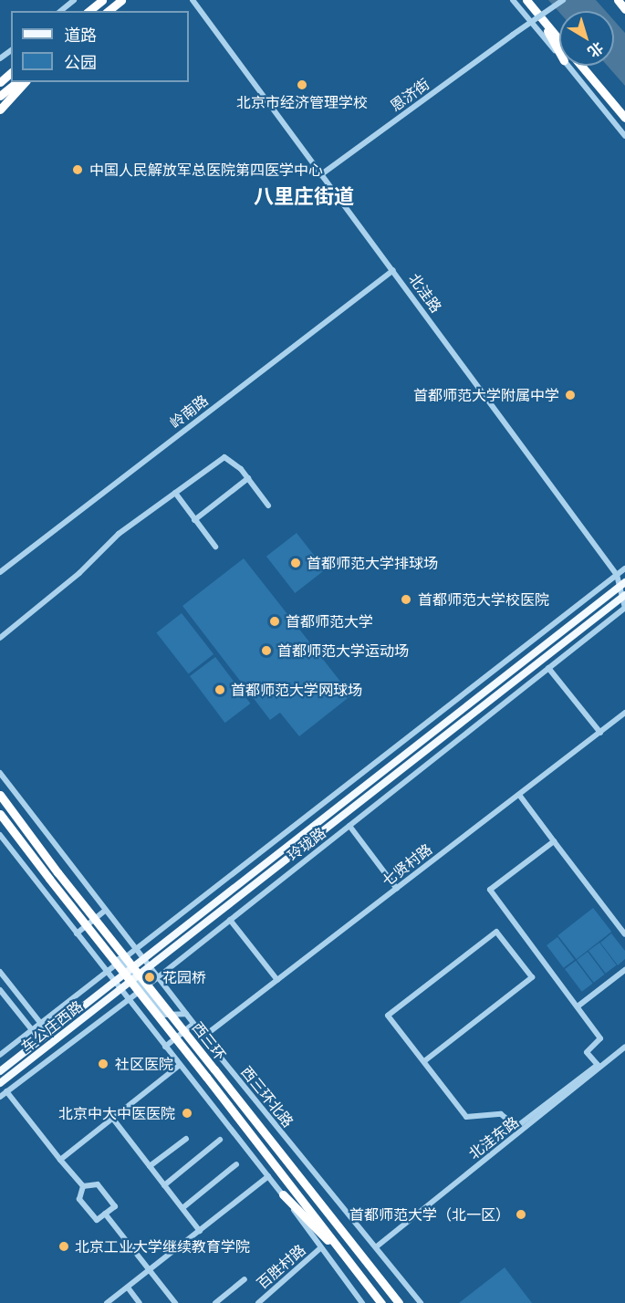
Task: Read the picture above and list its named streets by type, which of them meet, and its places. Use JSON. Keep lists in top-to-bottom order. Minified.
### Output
{"streets":{"highway":["西三环"],"main road":["玲珑路","车公庄西路"],"street":["恩济街","北洼路","岭南路","七贤村路","西三环北路","北洼东路","百胜村路"]},"crossings":[["恩济街","北洼路"],["北洼路","岭南路"],["北洼路","玲珑路"],["玲珑路","车公庄西路"],["玲珑路","西三环北路"],["七贤村路","西三环北路"],["西三环北路","北洼东路"]],"districts":["八里庄街道"],"places":["北京市经济管理学校","中国人民解放军总医院第四医学中心","首都师范大学附属中学","首都师范大学排球场","首都师范大学校医院","首都师范大学","首都师范大学运动场","首都师范大学网球场","花园桥","社区医院","北京中大中医医院","首都师范大学（北一区）","北京工业大学继续教育学院"],"legend":["道路","公园"],"north":"bottom right"}
